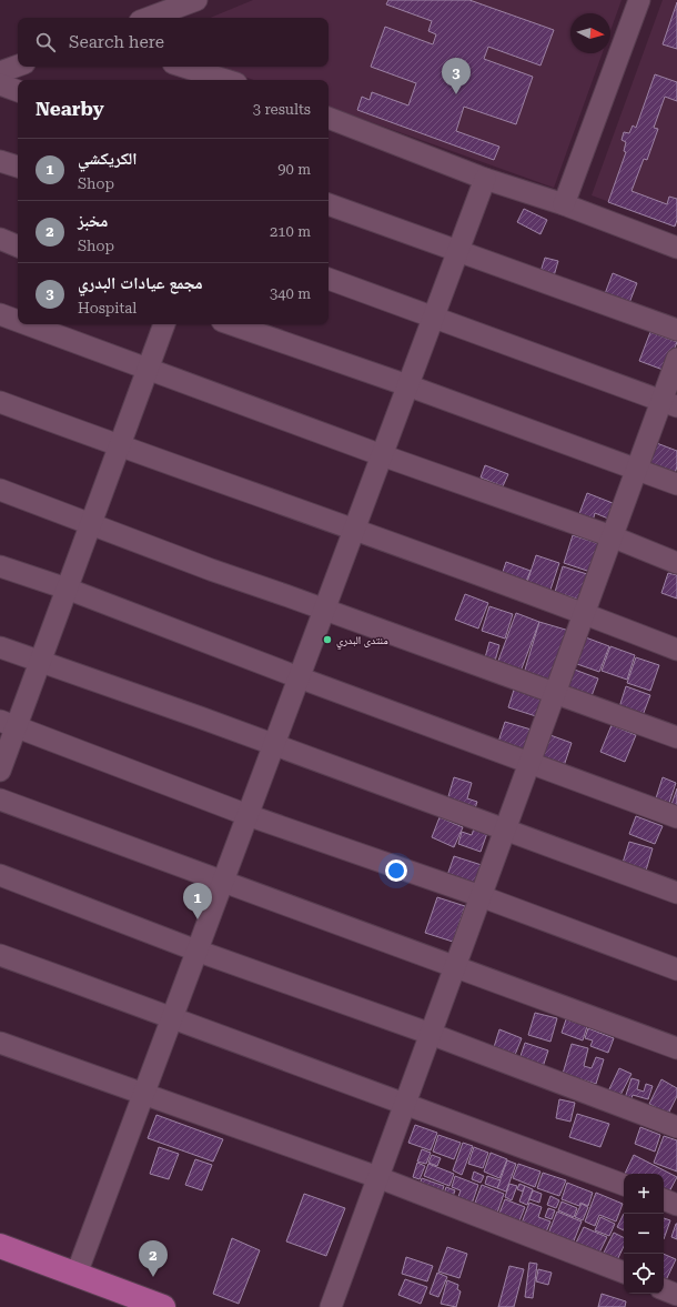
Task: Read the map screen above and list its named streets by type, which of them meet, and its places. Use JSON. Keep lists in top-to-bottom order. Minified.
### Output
{"places":["منتدى البدري"],"north":"right","page":{"search":"Search here","pins":["3","1","2"],"heading":["Nearby","3 results"],"list":[{"mark":"1","name":"الكريكشي","note":"Shop","value":"90 m"},{"mark":"2","name":"مخبز","note":"Shop","value":"210 m"},{"mark":"3","name":"مجمع عيادات البدري","note":"Hospital","value":"340 m"}],"map_buttons":["+","−"]}}
